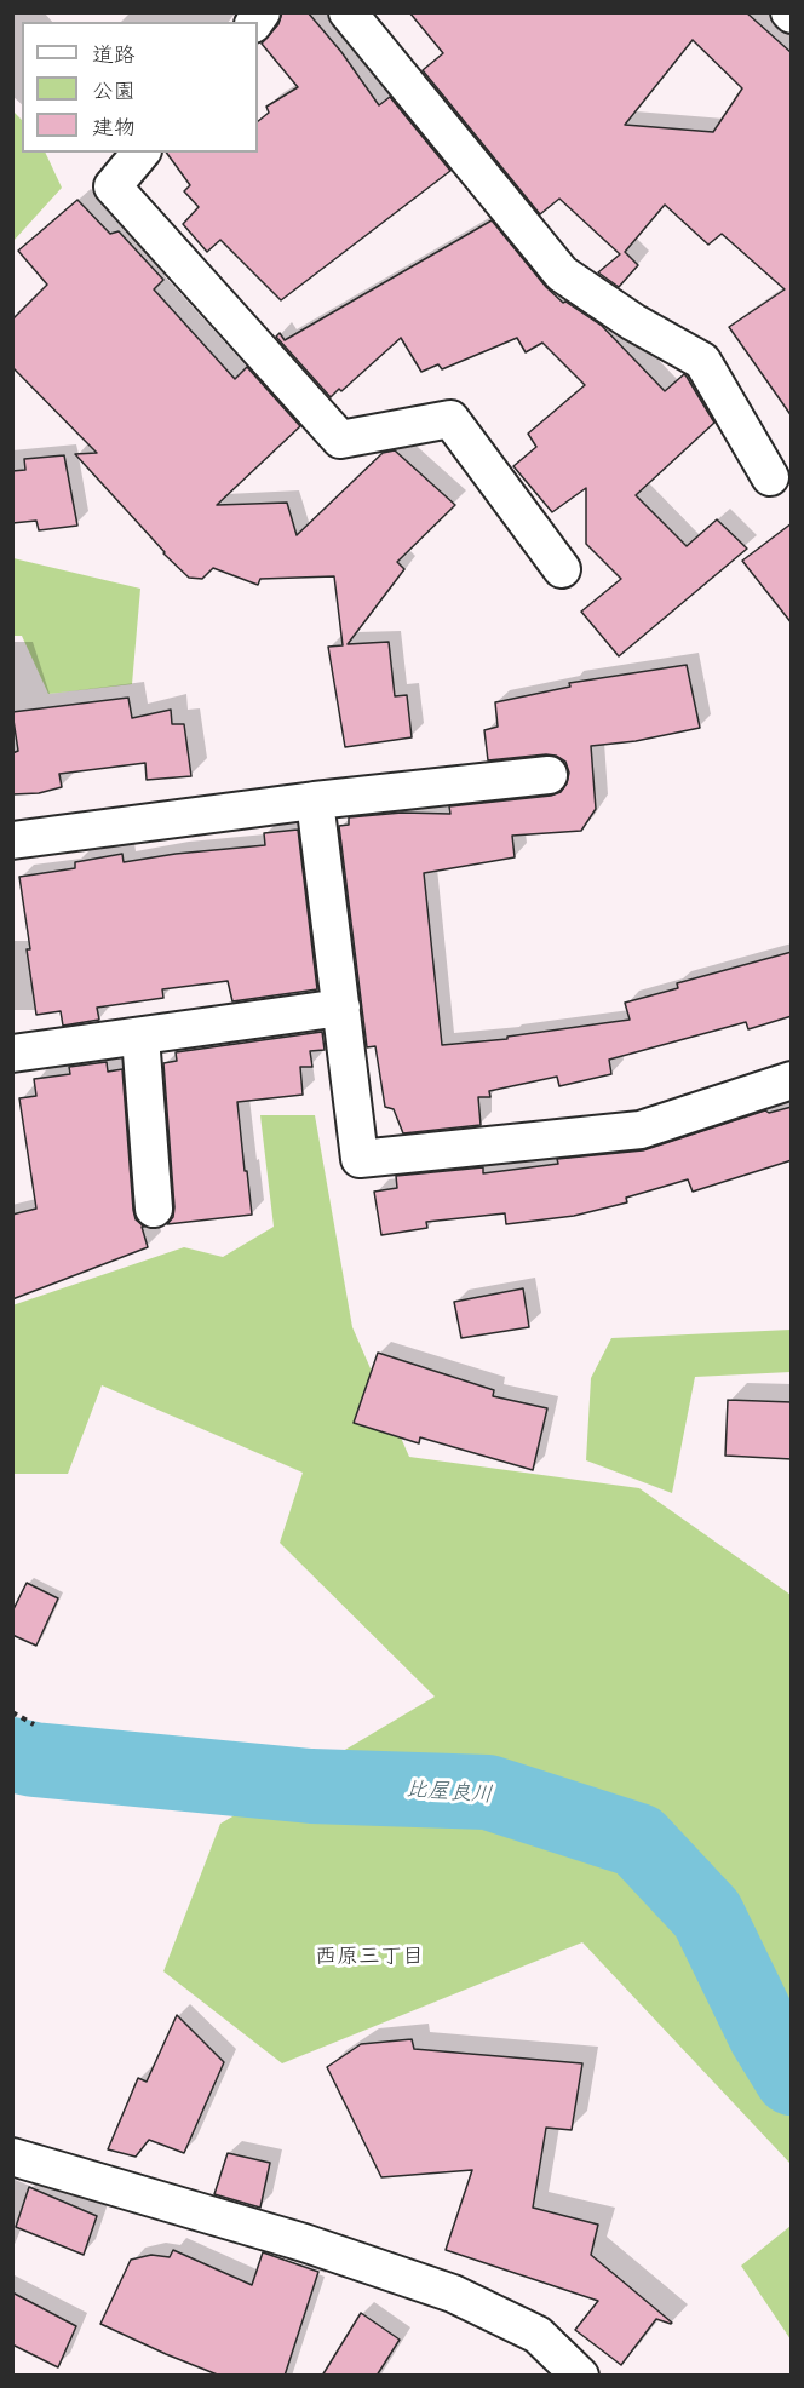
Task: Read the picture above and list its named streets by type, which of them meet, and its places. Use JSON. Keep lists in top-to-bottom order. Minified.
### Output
{"districts":["西原三丁目"],"water":["比屋良川"],"legend":["道路","公園","建物"]}
